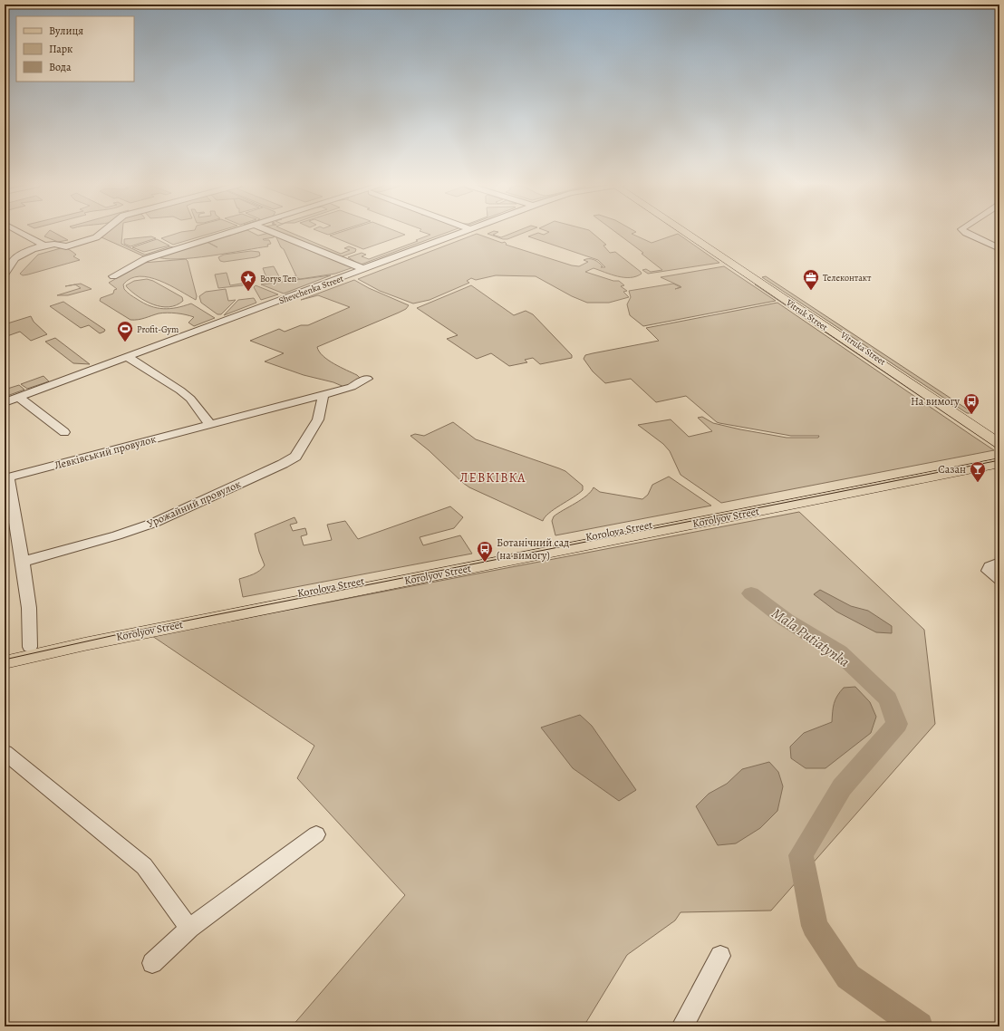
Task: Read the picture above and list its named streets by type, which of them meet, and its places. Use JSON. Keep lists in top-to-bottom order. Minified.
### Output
{"streets":{"main road":["Vitruk Street","Vitruka Street","Korolyov Street","Korolova Street"],"street":["Shevchenka Street","Левківський провулок","Урожайний провулок"]},"crossings":[["Левківський провулок","Урожайний провулок"],["Левківський провулок","Korolova Street"]],"districts":["ЛЕВКІВКА"],"water":["Mala Putiatynka"],"places":{"office":["Телеконтакт"],"place":["Borys Ten"],"sports":["Profit-Gym"],"bus stop":["На вимогу","Ботанічний сад (на вимогу)"],"bar":["Сазан"]},"legend":["Вулиця","Парк","Вода"]}
